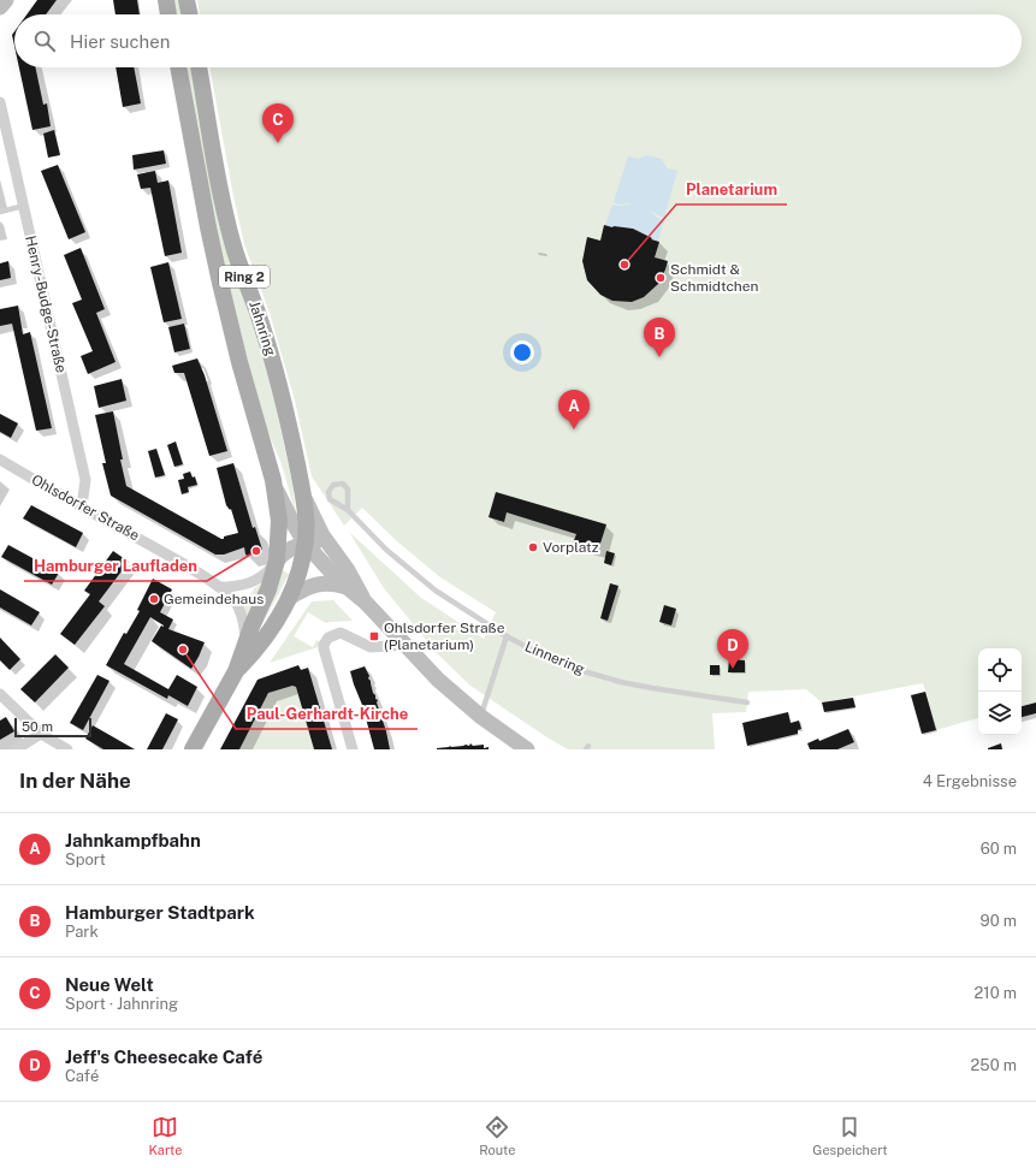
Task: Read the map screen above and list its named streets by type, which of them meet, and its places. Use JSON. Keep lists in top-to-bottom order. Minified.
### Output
{"streets":{"main road":["Ring 2","Jahnring"],"street":["Henry-Budge-Straße","Ohlsdorfer Straße"],"lane":["Linnering"]},"crossings":[["Ring 2","Jahnring"],["Ring 2","Ohlsdorfer Straße"],["Henry-Budge-Straße","Ohlsdorfer Straße"]],"places":{"other":["Planetarium","Schmidt & Schmidtchen","Vorplatz","Hamburger Laufladen","Gemeindehaus","Paul-Gerhardt-Kirche"],"transit":["Ohlsdorfer Straße (Planetarium)"]},"scale_bar":"50 m","page":{"search":"Hier suchen","pins":["C","B","A","D"],"scale":"50 m","heading":["In der Nähe","4 Ergebnisse"],"list":[{"mark":"A","name":"Jahnkampfbahn","note":"Sport","value":"60 m"},{"mark":"B","name":"Hamburger Stadtpark","note":"Park","value":"90 m"},{"mark":"C","name":"Neue Welt","note":"Sport · Jahnring","value":"210 m"},{"mark":"D","name":"Jeff's Cheesecake Café","note":"Café","value":"250 m"}],"nav":["Karte","Route","Gespeichert"]}}
